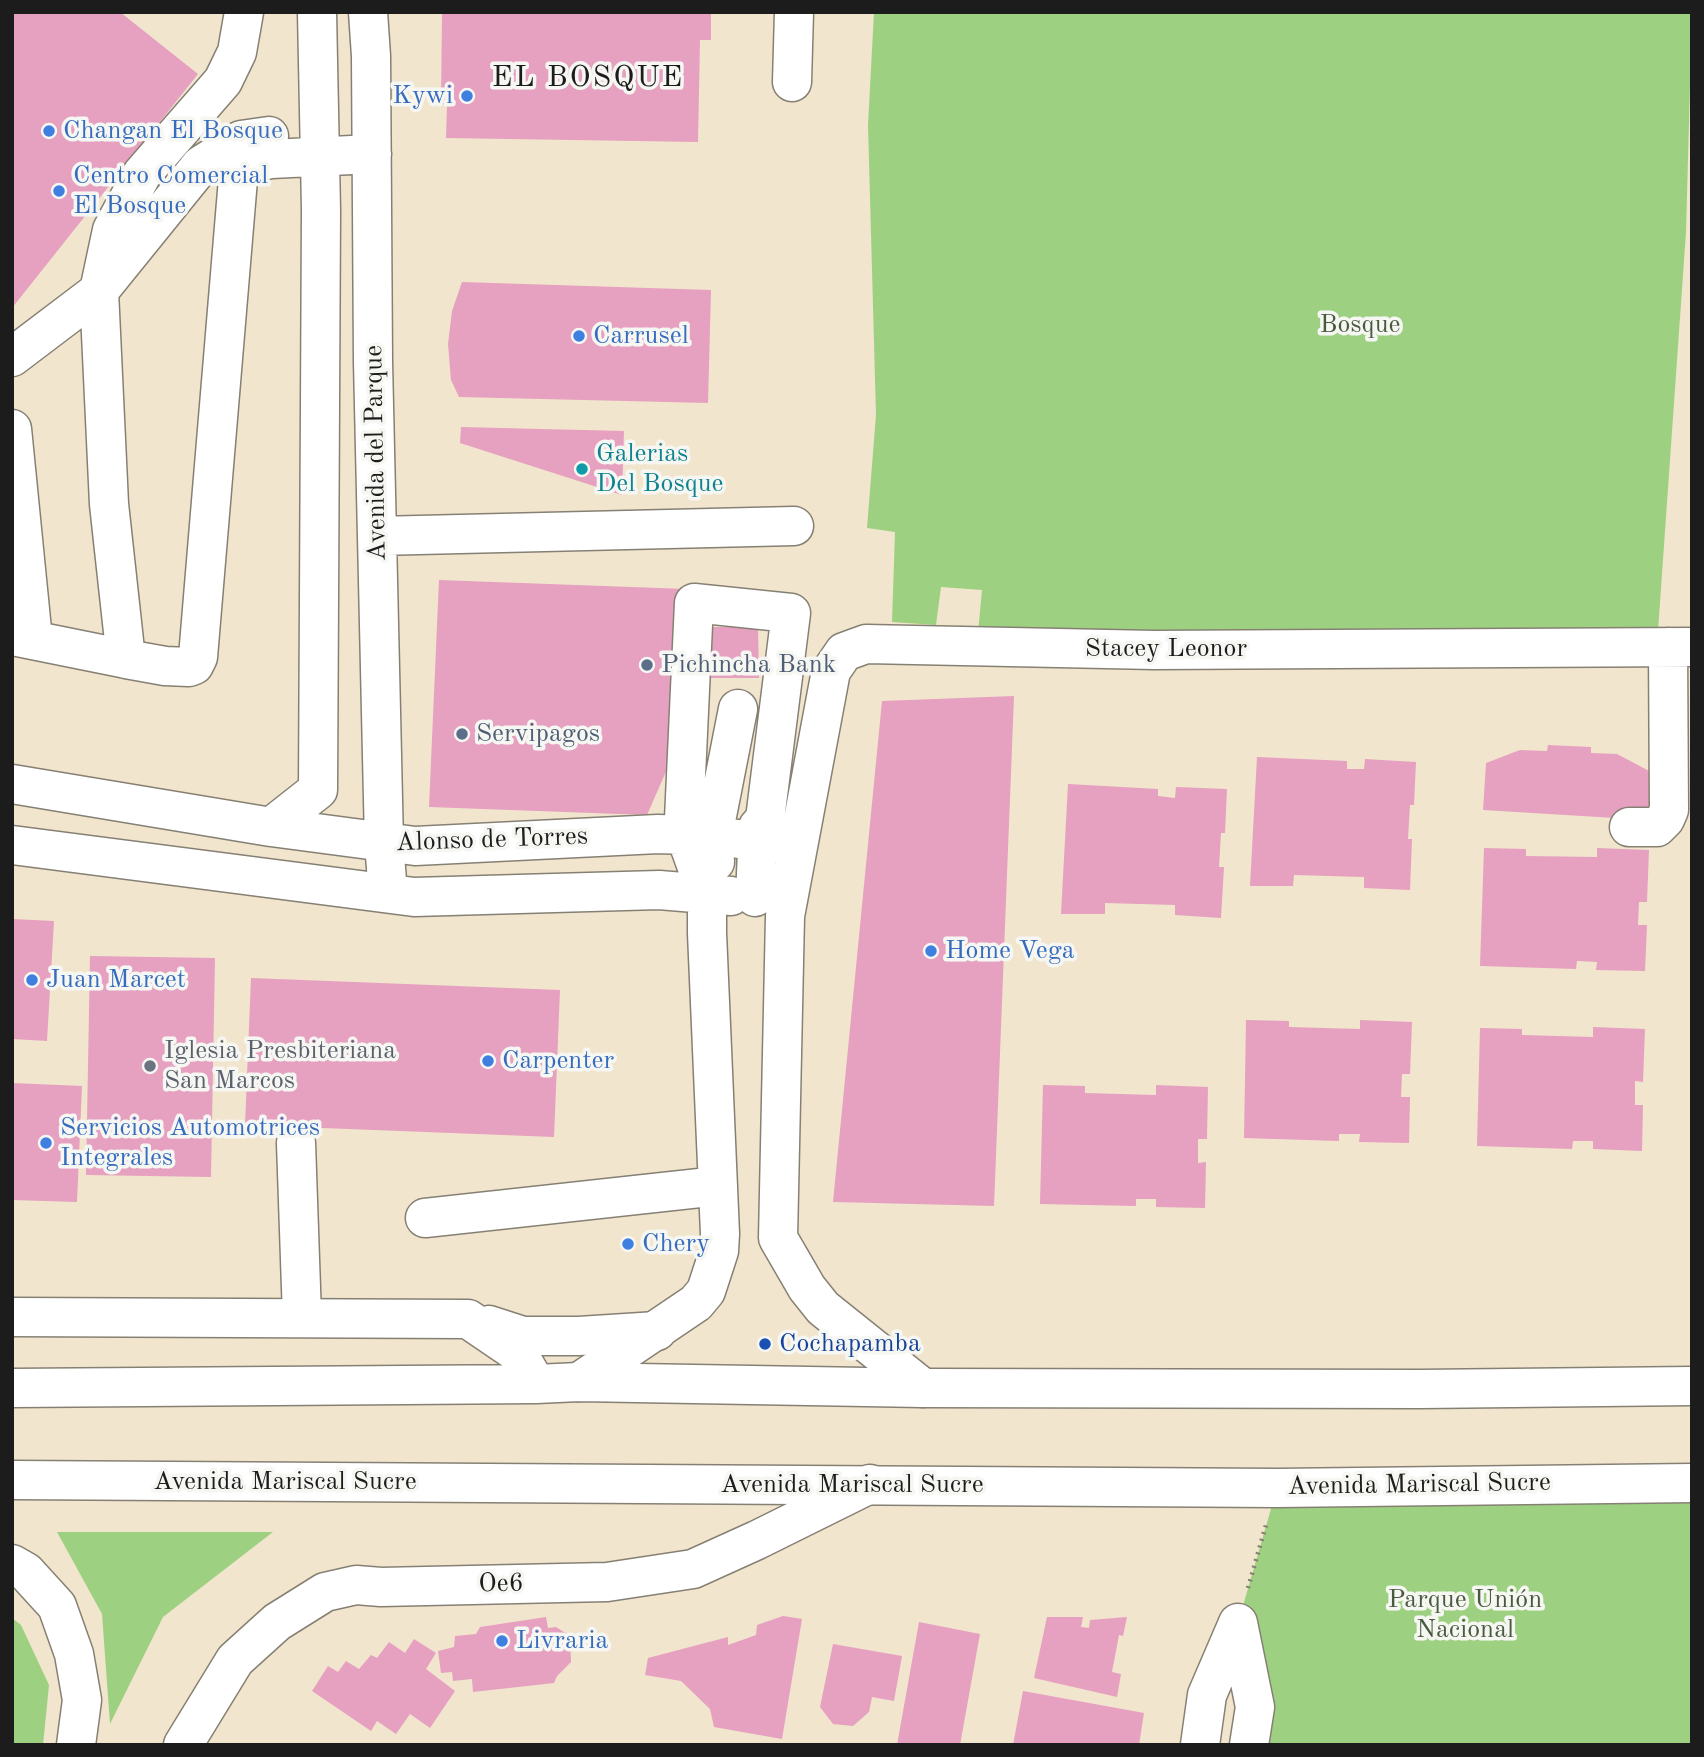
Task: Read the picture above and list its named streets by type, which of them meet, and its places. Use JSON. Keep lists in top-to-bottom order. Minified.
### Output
{"streets":{"street":["Avenida del Parque","Stacey Leonor","Alonso de Torres","Avenida Mariscal Sucre","Oe6"]},"crossings":[["Avenida del Parque","Alonso de Torres"],["Stacey Leonor","Alonso de Torres"],["Avenida Mariscal Sucre","Oe6"]],"districts":["EL BOSQUE"],"parks":["Bosque","Parque Unión Nacional"],"places":["Kywi","Changan El Bosque","Centro Comercial El Bosque","Carrusel","Galerias Del Bosque","Pichincha Bank","Servipagos","Home Vega","Juan Marcet","Carpenter","Iglesia Presbiteriana San Marcos","Servicios Automotrices Integrales","Chery","Cochapamba","Livraria"]}
